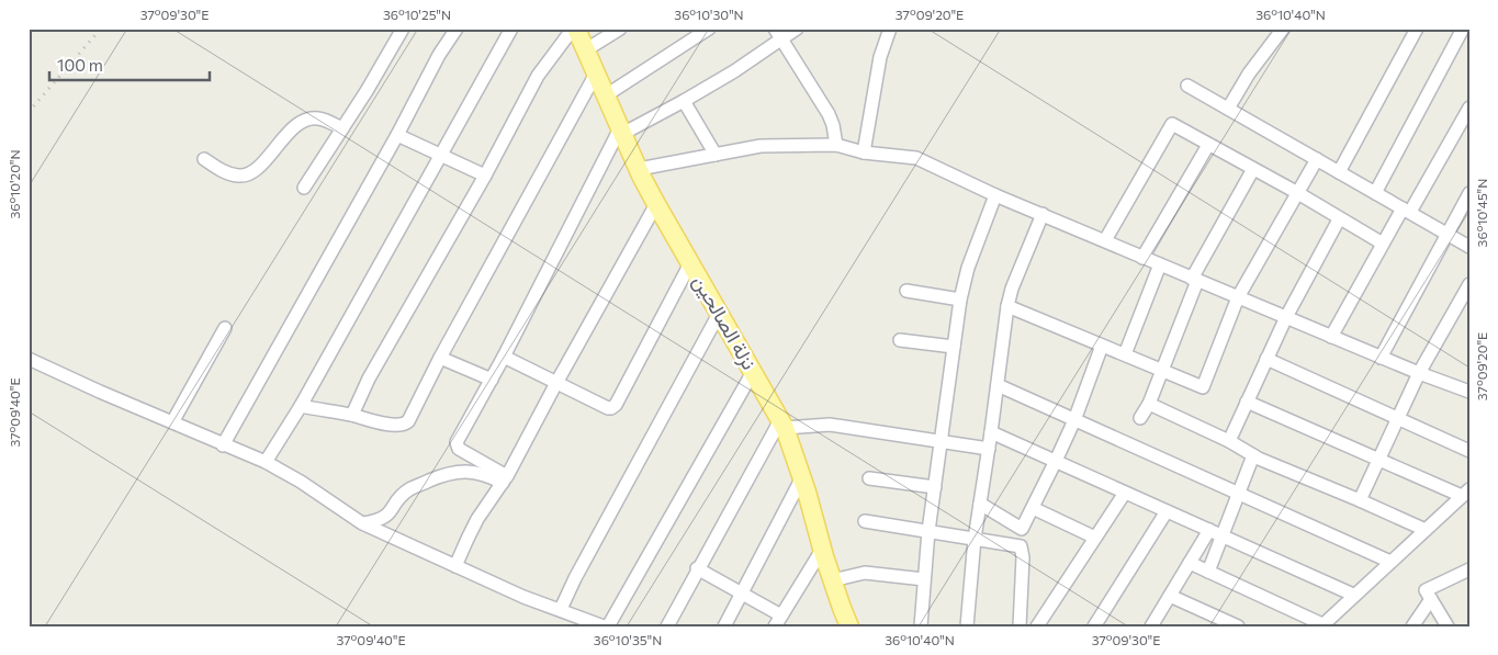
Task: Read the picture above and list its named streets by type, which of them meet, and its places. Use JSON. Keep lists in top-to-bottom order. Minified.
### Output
{"streets":{"main road":["نزلة الصالحين"]},"scale_bar":"100 m","coordinates":["37°09'30\"E","36°10'25\"N","36°10'30\"N","37°09'20\"E","36°10'40\"N","36°10'20\"N","36°10'45\"N","37°09'40\"E","36°10'35\"N"]}
